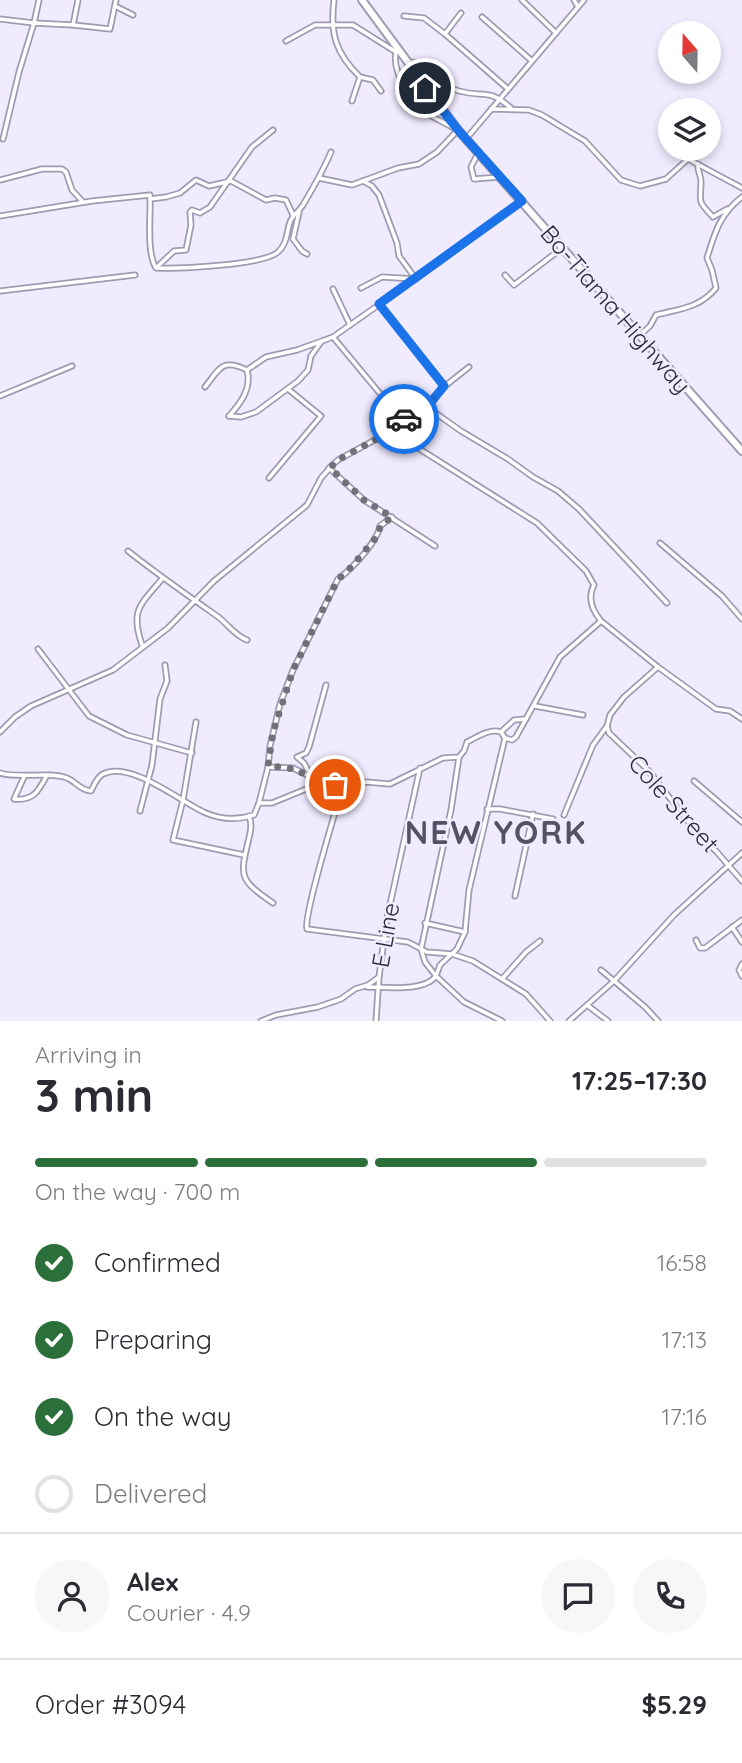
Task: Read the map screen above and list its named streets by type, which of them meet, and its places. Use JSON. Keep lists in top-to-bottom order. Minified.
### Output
{"streets":{"highway":["Bo-Tiama Highway"],"street":["Cole Street","E Line"]},"districts":["NEW YORK"],"north":"top","page":{"heading":["3 min","Arriving in","17:25–17:30"],"panel":["Alex","Courier · 4.9","Order #3094","$5.29"],"bar":"On the way · 700 m","list":[["Confirmed","16:58"],["Preparing","17:13"],["On the way","17:16"],"Delivered"]}}
